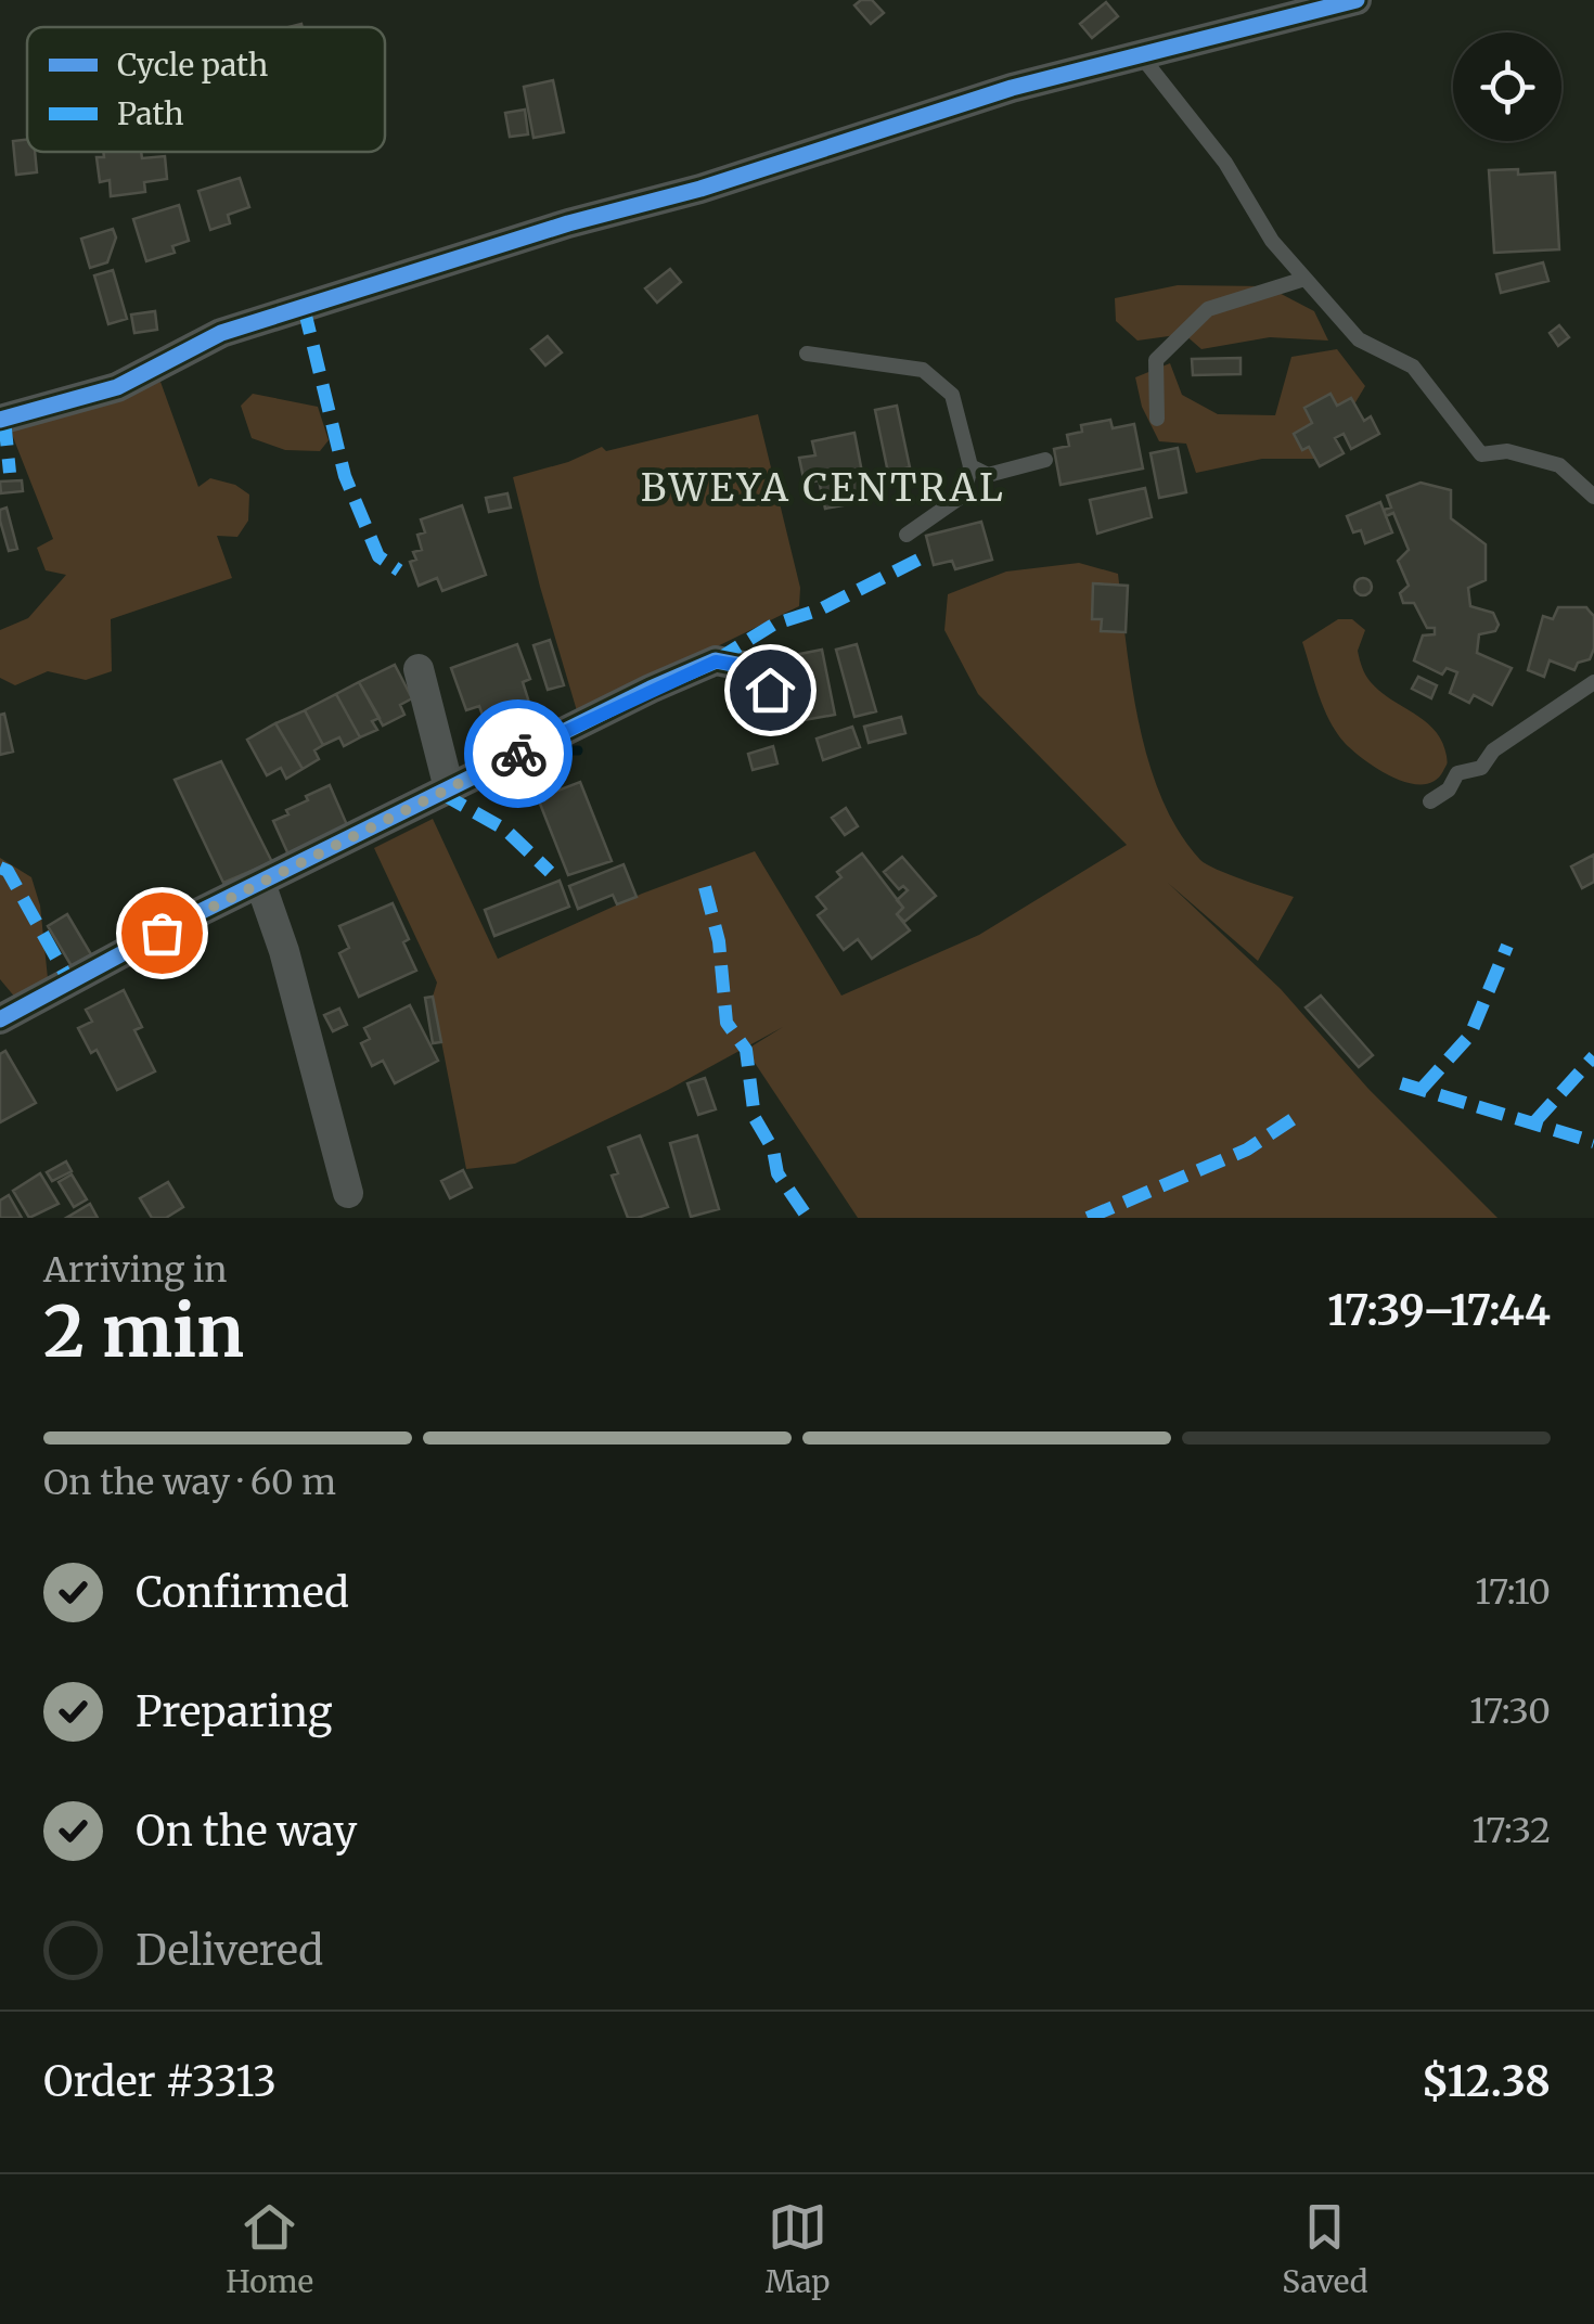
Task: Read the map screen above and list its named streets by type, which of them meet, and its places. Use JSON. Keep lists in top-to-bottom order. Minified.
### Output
{"districts":["BWEYA CENTRAL"],"legend":["Cycle path","Path"],"page":{"heading":["2 min","Arriving in","17:39–17:44"],"panel":["Order #3313","$12.38"],"bar":"On the way · 60 m","list":[["Confirmed","17:10"],["Preparing","17:30"],["On the way","17:32"],"Delivered"],"tabs":["Home","Map","Saved"]}}
